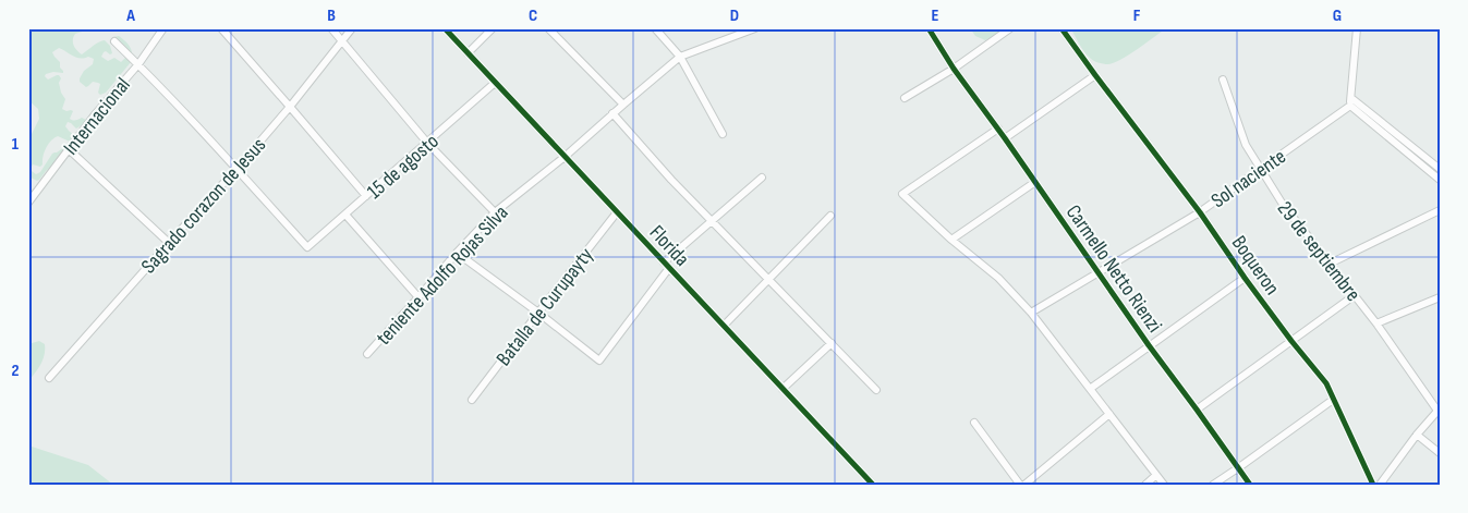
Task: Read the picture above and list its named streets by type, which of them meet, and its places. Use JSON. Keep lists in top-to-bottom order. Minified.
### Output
{"streets":{"street":["Internacional","15 de agosto","Sol naciente","Sagrado corazon de Jesus","Florida","29 de septiembre","Boqueron","Carmello Netto Rienzi","teniente Adolfo Rojas Silva","Batalla de Curupayty"]},"crossings":[["15 de agosto","Sagrado corazon de Jesus"],["15 de agosto","Florida"],["Sol naciente","29 de septiembre"],["Sol naciente","Boqueron"],["Sol naciente","Carmello Netto Rienzi"],["Florida","teniente Adolfo Rojas Silva"],["Florida","Batalla de Curupayty"]],"grid":{"columns":["A","B","C","D","E","F","G"],"rows":["1","2"]}}
